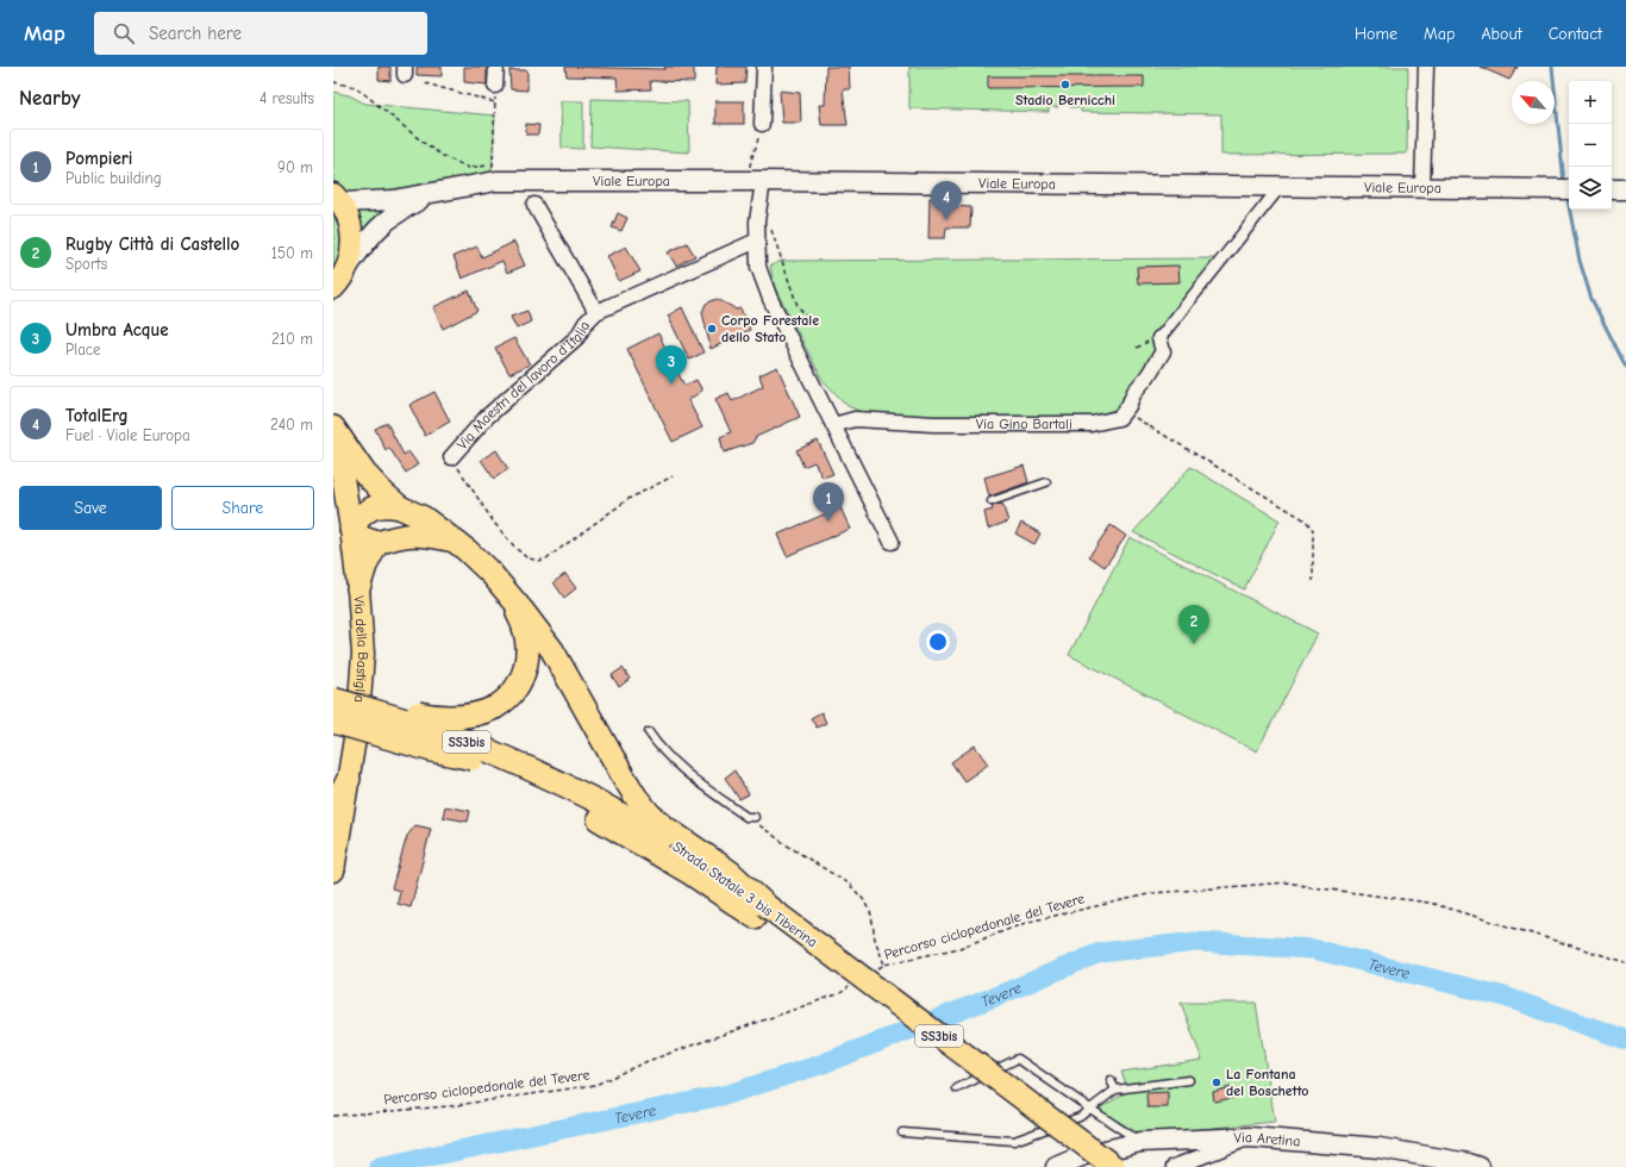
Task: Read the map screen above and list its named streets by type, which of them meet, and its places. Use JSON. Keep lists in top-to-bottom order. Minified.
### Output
{"streets":{"highway":["SS3bis","Strada Statale 3 bis Tiberina"],"main road":["Viale Europa","Via della Bastiglia","Via Aretina"],"street":["Via Maestri del lavoro d'Italia","Via Gino Bartali"],"path":["Percorso ciclopedonale del Tevere"]},"water":["Tevere"],"places":["Stadio Bernicchi","Corpo Forestale dello Stato","La Fontana del Boschetto"],"north":"top left","page":{"header":"Map","search":"Search here","nav":["Home","Map","About","Contact"],"heading":["Nearby","4 results"],"map_buttons":["+","−"],"list":[{"mark":"1","name":"Pompieri","note":"Public building","value":"90 m"},{"mark":"2","name":"Rugby Città di Castello","note":"Sports","value":"150 m"},{"mark":"3","name":"Umbra Acque","note":"Place","value":"210 m"},{"mark":"4","name":"TotalErg","note":"Fuel · Viale Europa","value":"240 m"}],"pins":["4","3","1","2"],"buttons":["Save","Share"]}}
